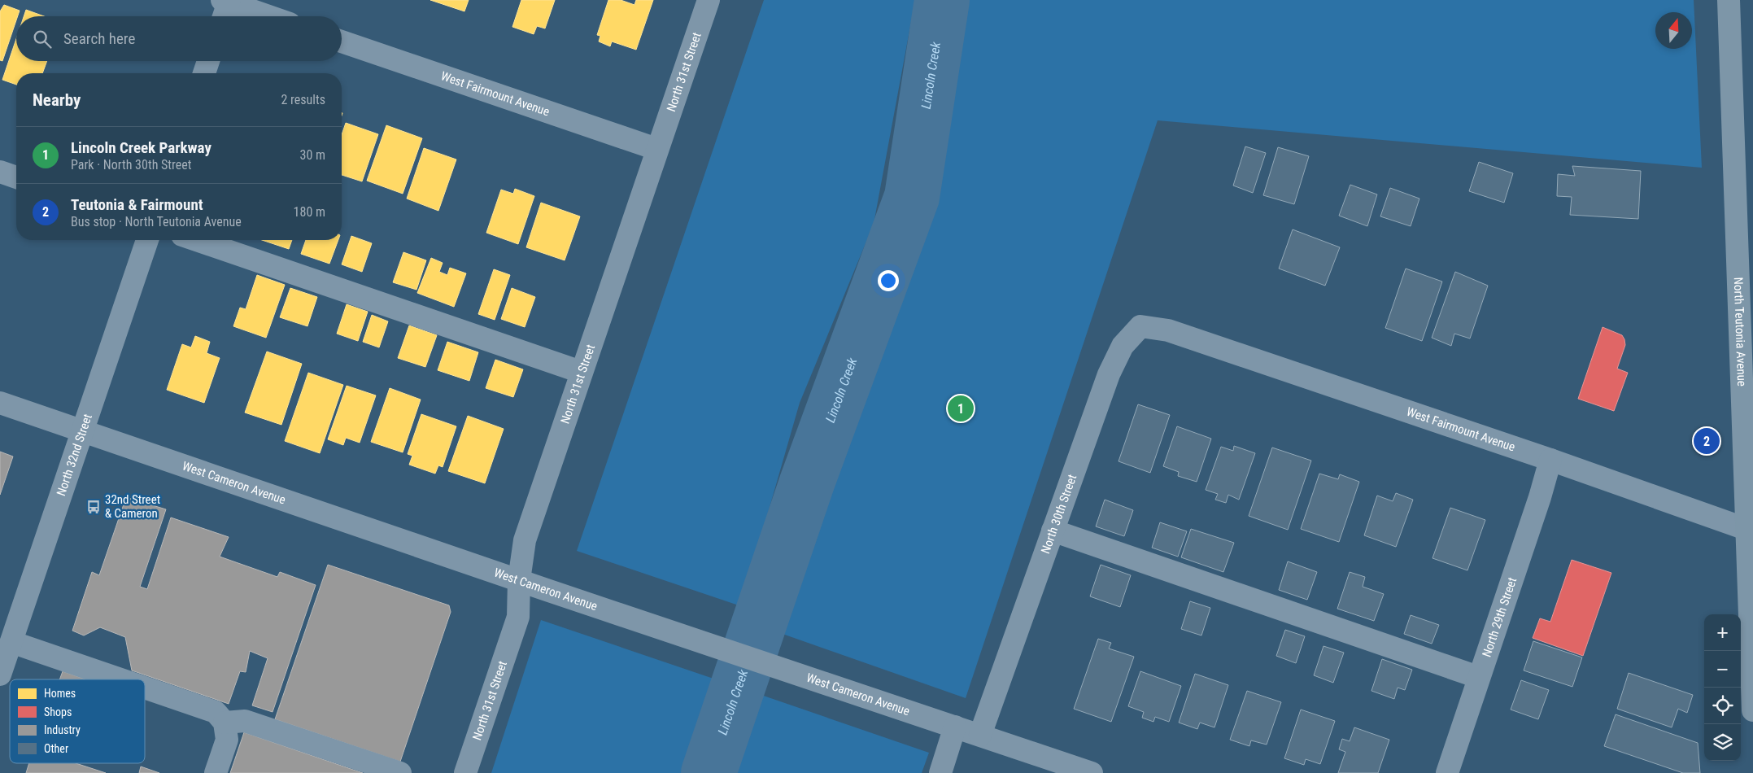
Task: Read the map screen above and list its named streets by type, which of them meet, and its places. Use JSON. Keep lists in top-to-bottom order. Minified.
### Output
{"streets":{"main road":["North Teutonia Avenue"],"street":["North 31st Street","West Fairmount Avenue","North 32nd Street","West Cameron Avenue","North 30th Street","North 29th Street"]},"crossings":[["North 31st Street","West Fairmount Avenue"],["North 31st Street","West Cameron Avenue"],["West Fairmount Avenue","North Teutonia Avenue"],["West Fairmount Avenue","North 30th Street"],["West Fairmount Avenue","North 29th Street"],["North 32nd Street","West Cameron Avenue"],["West Cameron Avenue","North 30th Street"]],"water":["Lincoln Creek"],"places":{"bus stop":["32nd Street & Cameron"]},"legend":["Homes","Shops","Industry","Other"],"north":"top","page":{"search":"Search here","heading":["Nearby","2 results"],"list":[{"mark":"1","name":"Lincoln Creek Parkway","note":"Park · North 30th Street","value":"30 m"},{"mark":"2","name":"Teutonia & Fairmount","note":"Bus stop · North Teutonia Avenue","value":"180 m"}],"pins":["1","2"],"map_buttons":["+","−"]}}
